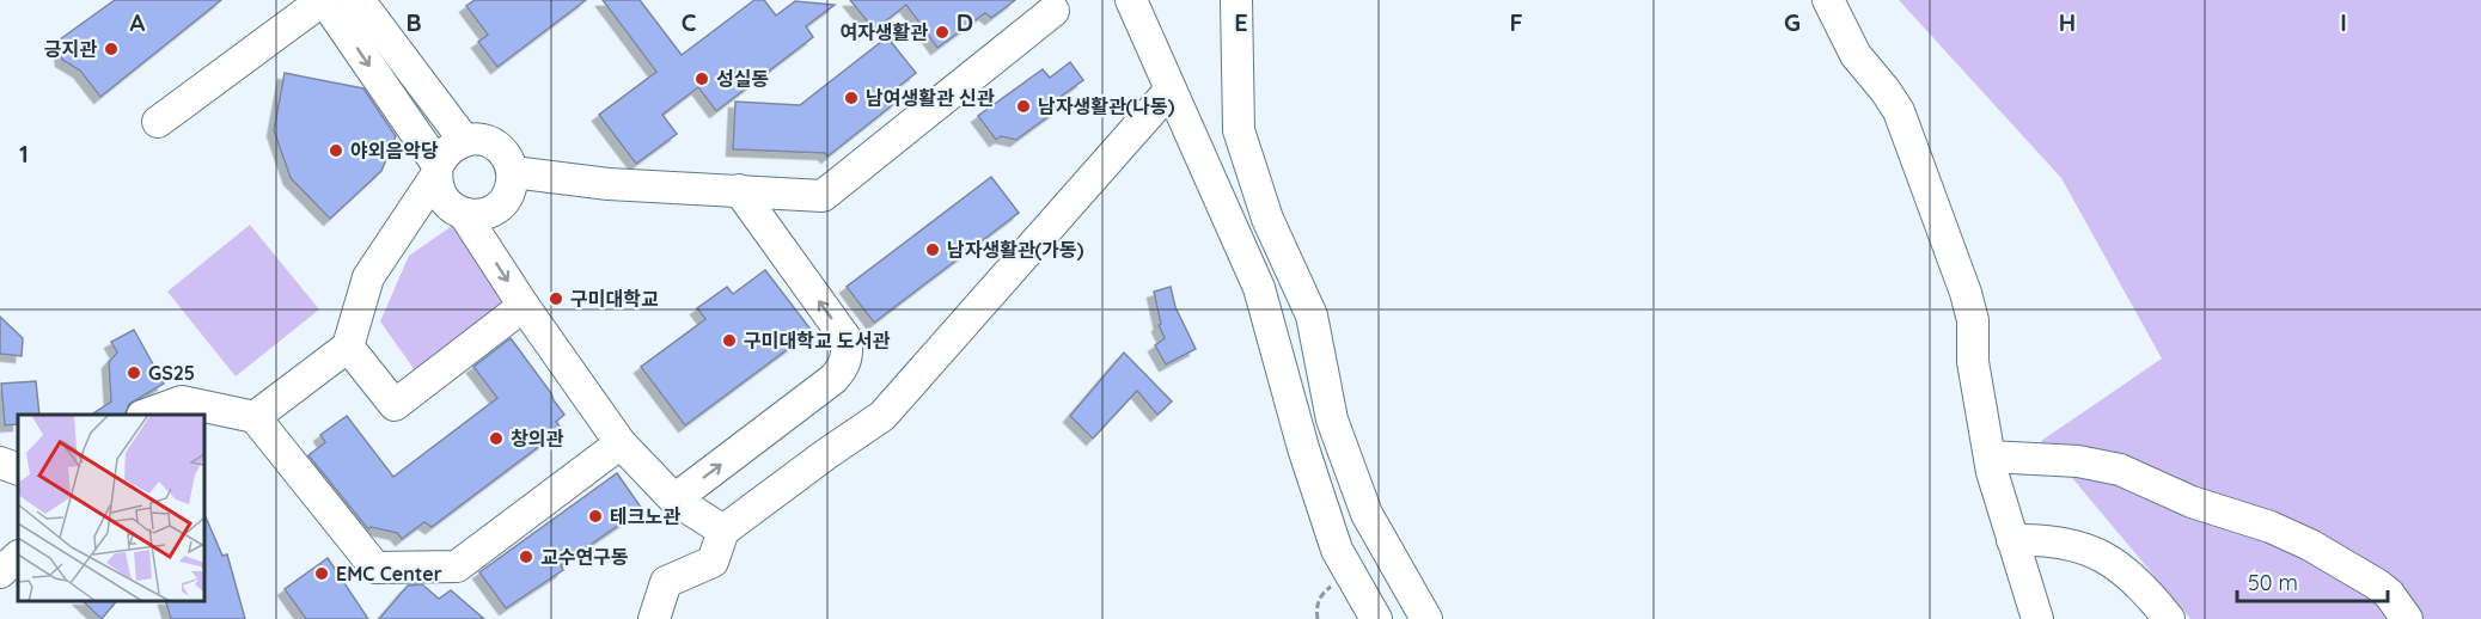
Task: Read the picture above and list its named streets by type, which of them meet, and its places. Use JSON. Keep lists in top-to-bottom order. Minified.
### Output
{"places":["여자생활관","긍지관","성실동","남여생활관 신관","남자생활관(나동)","야외음악당","남자생활관(가동)","구미대학교","구미대학교 도서관","GS25","창의관","테크노관","교수연구동","EMC Center"],"scale_bar":"50 m","grid":{"columns":["A","B","C","D","E","F","G","H","I"],"rows":["1"]}}
